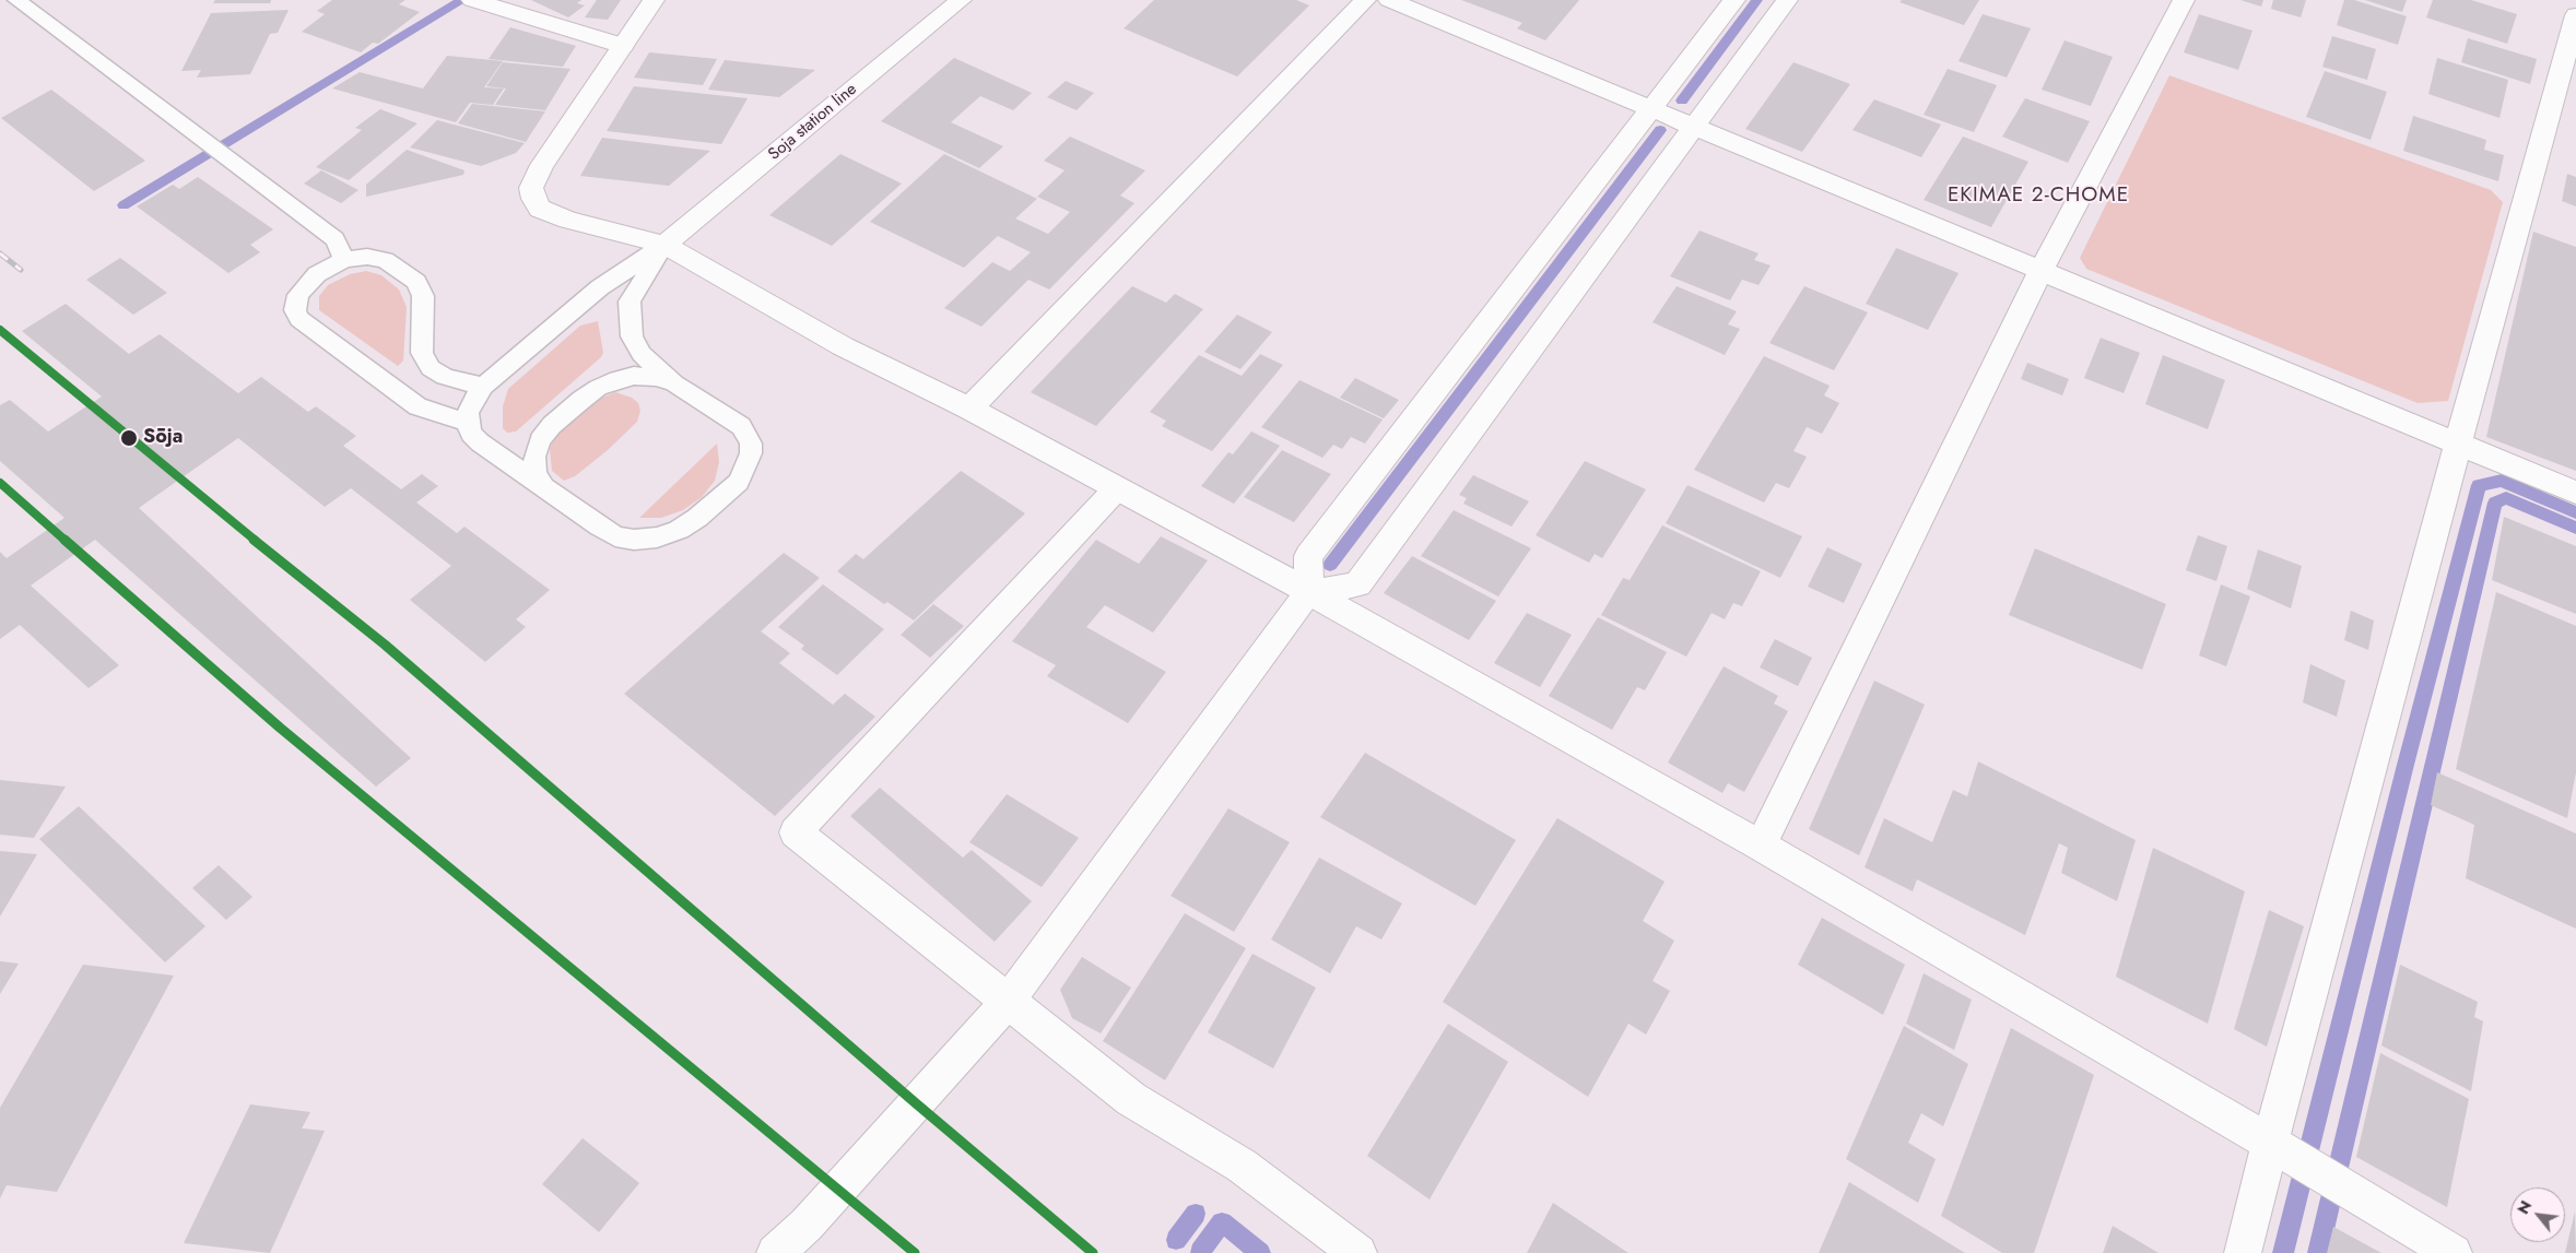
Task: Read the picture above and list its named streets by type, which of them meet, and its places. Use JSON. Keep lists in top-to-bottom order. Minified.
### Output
{"streets":{"street":["Soja station line"]},"districts":["EKIMAE 2-CHOME"],"places":["Sōja"],"north":"top left"}
